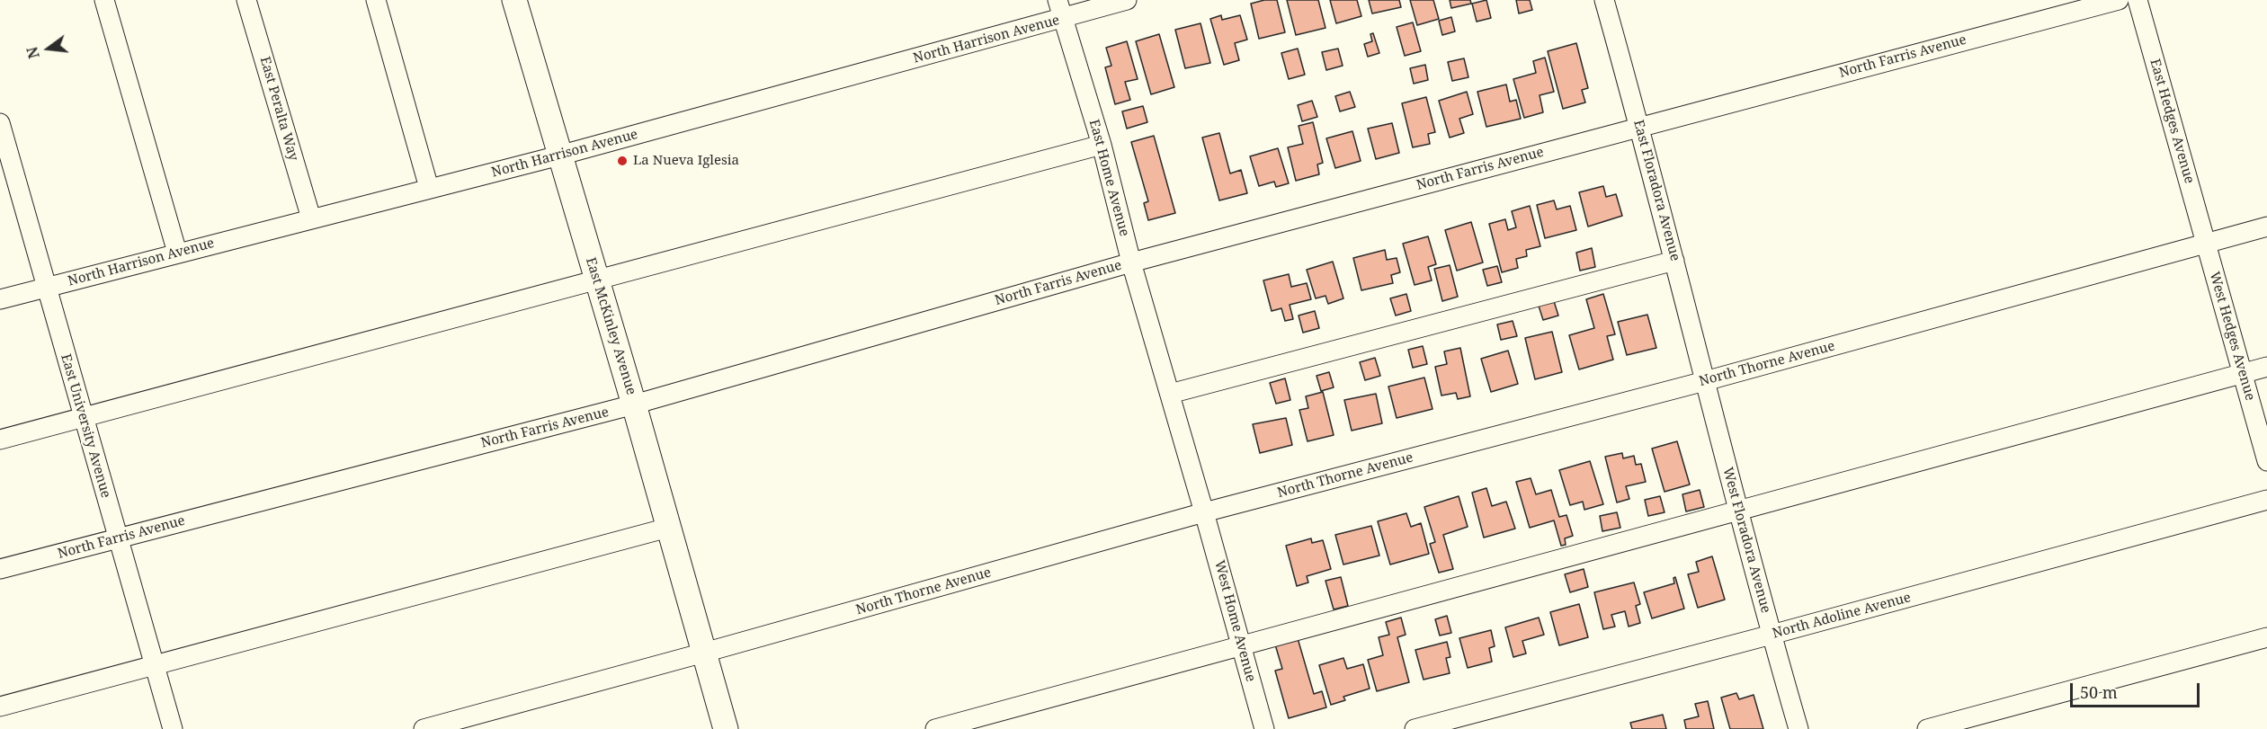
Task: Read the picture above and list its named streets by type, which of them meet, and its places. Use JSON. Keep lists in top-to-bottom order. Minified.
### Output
{"streets":{"main road":["East McKinley Avenue"],"street":["North Harrison Avenue","North Farris Avenue","East Peralta Way","East Hedges Avenue","East Home Avenue","East Floradora Avenue","West Hedges Avenue","North Thorne Avenue","East University Avenue","West Floradora Avenue","North Adoline Avenue","West Home Avenue"]},"crossings":[["North Harrison Avenue","East Peralta Way"],["North Harrison Avenue","East Home Avenue"],["North Harrison Avenue","East McKinley Avenue"],["North Harrison Avenue","East University Avenue"],["North Farris Avenue","East Home Avenue"],["North Farris Avenue","East Floradora Avenue"],["North Farris Avenue","East McKinley Avenue"],["North Farris Avenue","East University Avenue"],["East Hedges Avenue","West Hedges Avenue"],["East Hedges Avenue","North Thorne Avenue"],["East Home Avenue","North Thorne Avenue"],["East Home Avenue","West Home Avenue"],["East Floradora Avenue","North Thorne Avenue"],["East Floradora Avenue","West Floradora Avenue"],["East McKinley Avenue","North Thorne Avenue"],["West Hedges Avenue","North Thorne Avenue"],["North Thorne Avenue","West Floradora Avenue"],["North Thorne Avenue","West Home Avenue"],["West Floradora Avenue","North Adoline Avenue"]],"places":["La Nueva Iglesia"],"scale_bar":"50 m","north":"left"}
